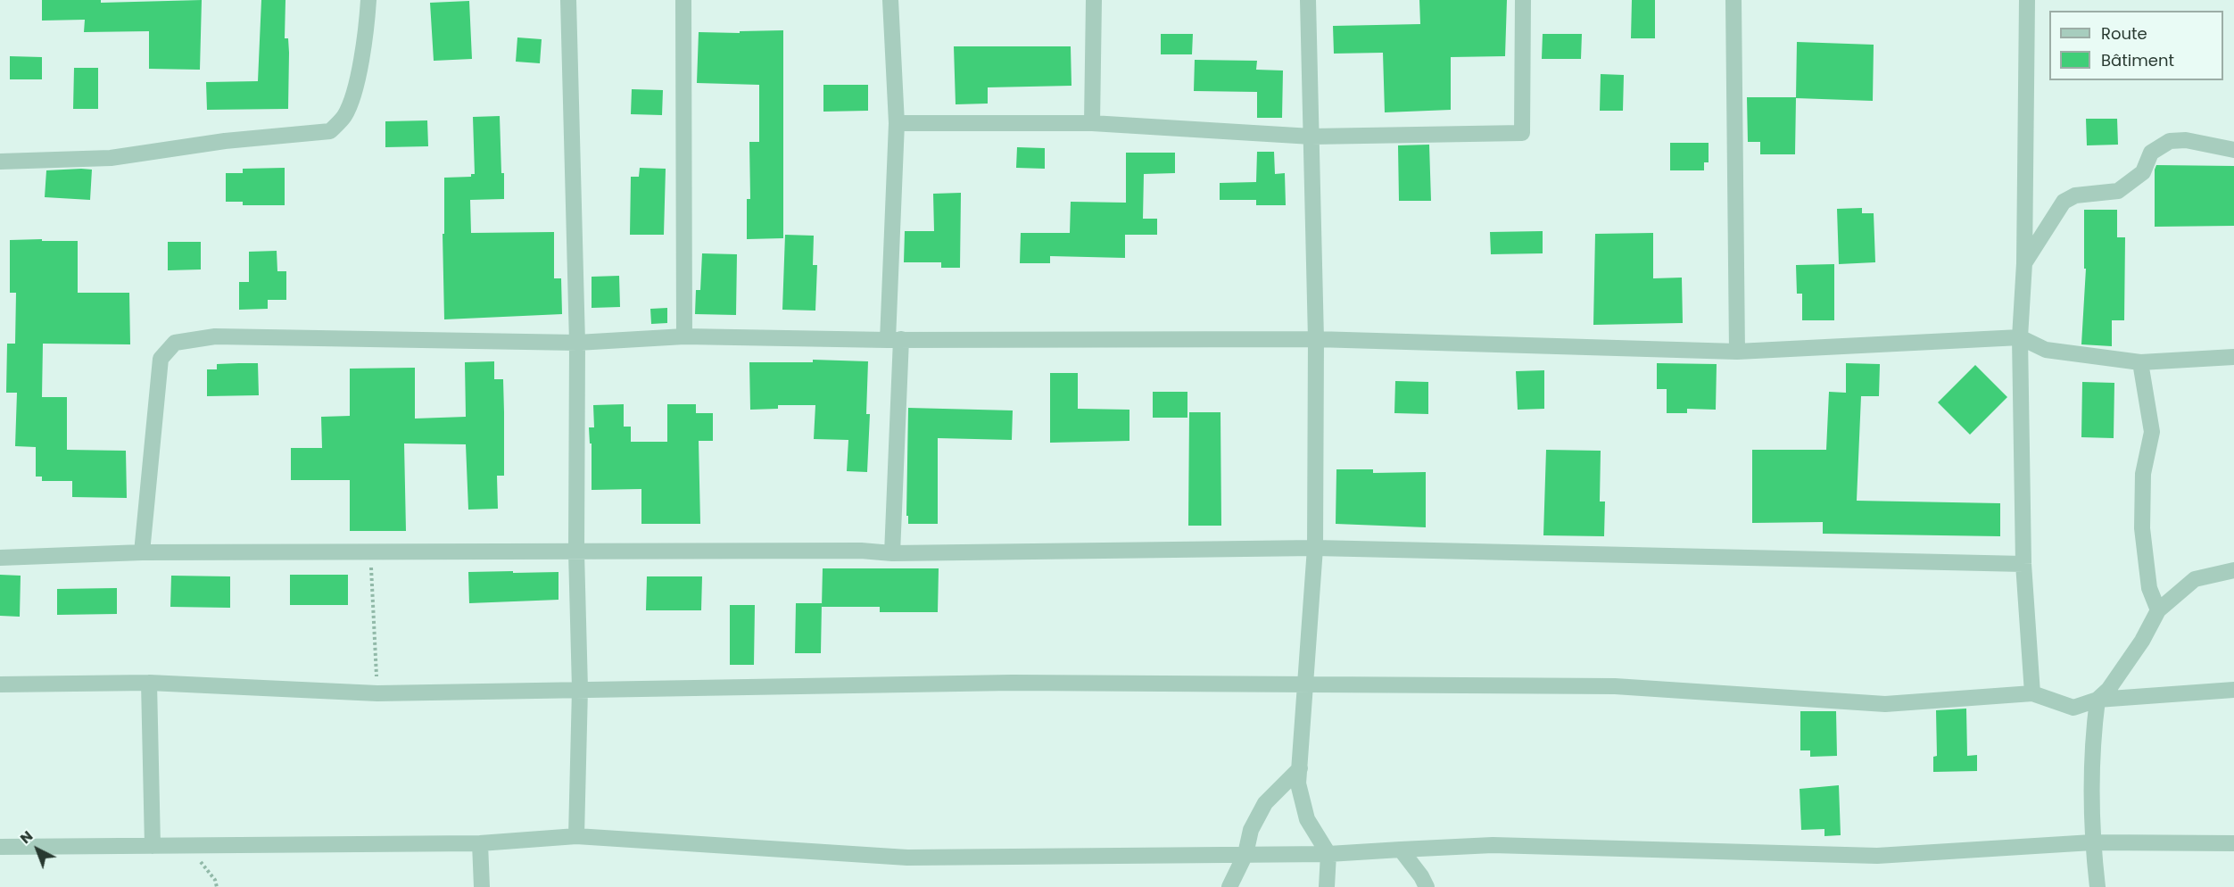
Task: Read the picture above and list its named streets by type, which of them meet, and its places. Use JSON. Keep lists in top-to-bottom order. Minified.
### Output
{"legend":["Route","Bâtiment"],"north":"top left"}
